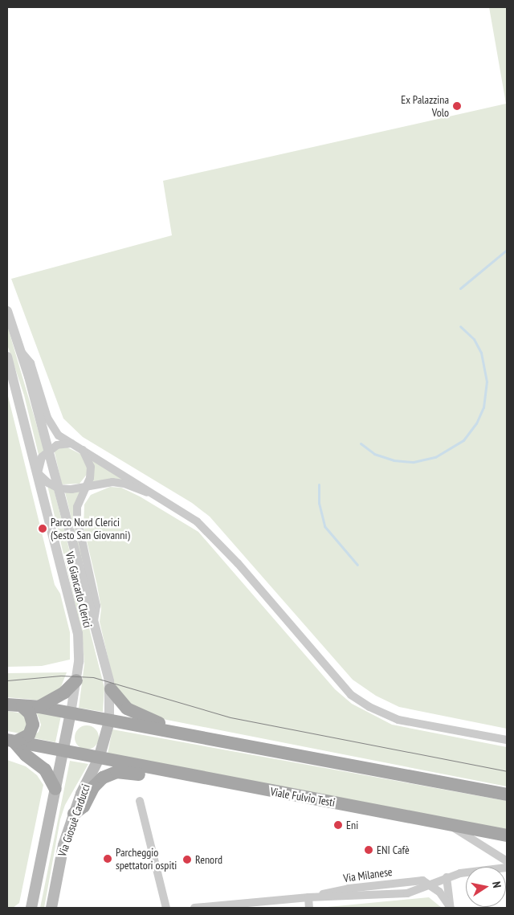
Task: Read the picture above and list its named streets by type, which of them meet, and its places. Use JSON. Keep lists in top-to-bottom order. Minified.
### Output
{"streets":{"main road":["Viale Fulvio Testi","Via Giosuè Carducci"],"street":["Via Giancarlo Clerici","Via Milanese"]},"crossings":[["Viale Fulvio Testi","Via Giosuè Carducci"]],"places":["Ex Palazzina Volo","Parco Nord Clerici (Sesto San Giovanni)","Eni","ENI Cafè","Parcheggio spettatori ospiti","Renord"],"north":"right"}
